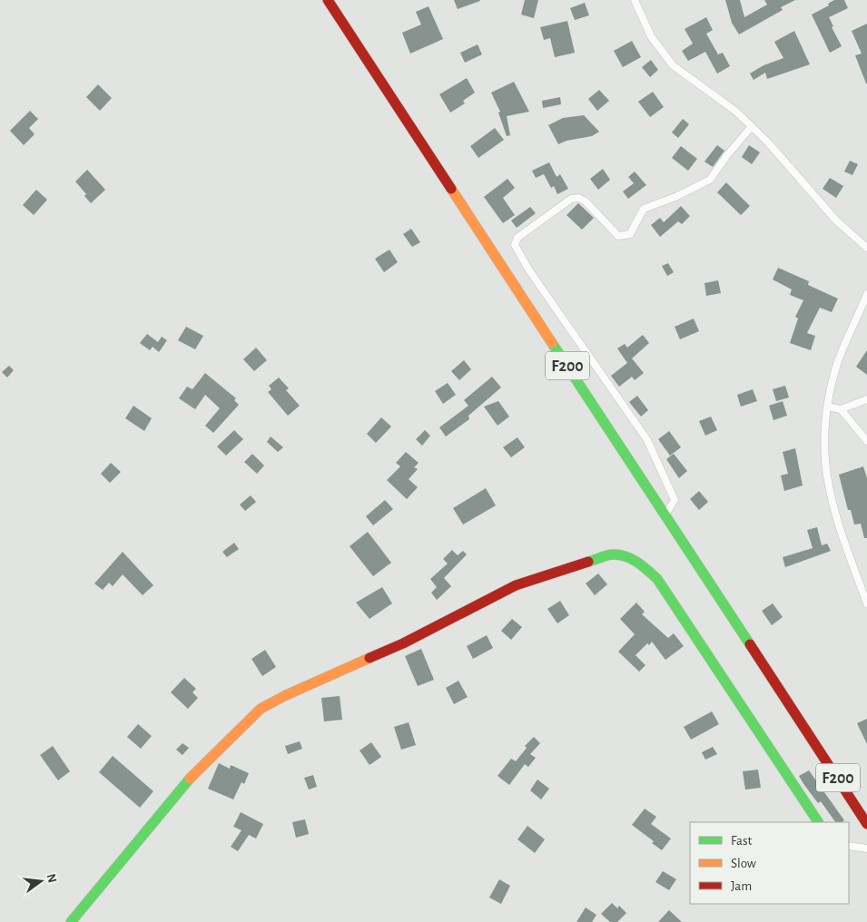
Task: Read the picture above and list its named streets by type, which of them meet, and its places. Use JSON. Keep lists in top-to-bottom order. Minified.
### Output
{"streets":{"street":["F200"]},"legend":["Fast","Slow","Jam"],"north":"right"}
